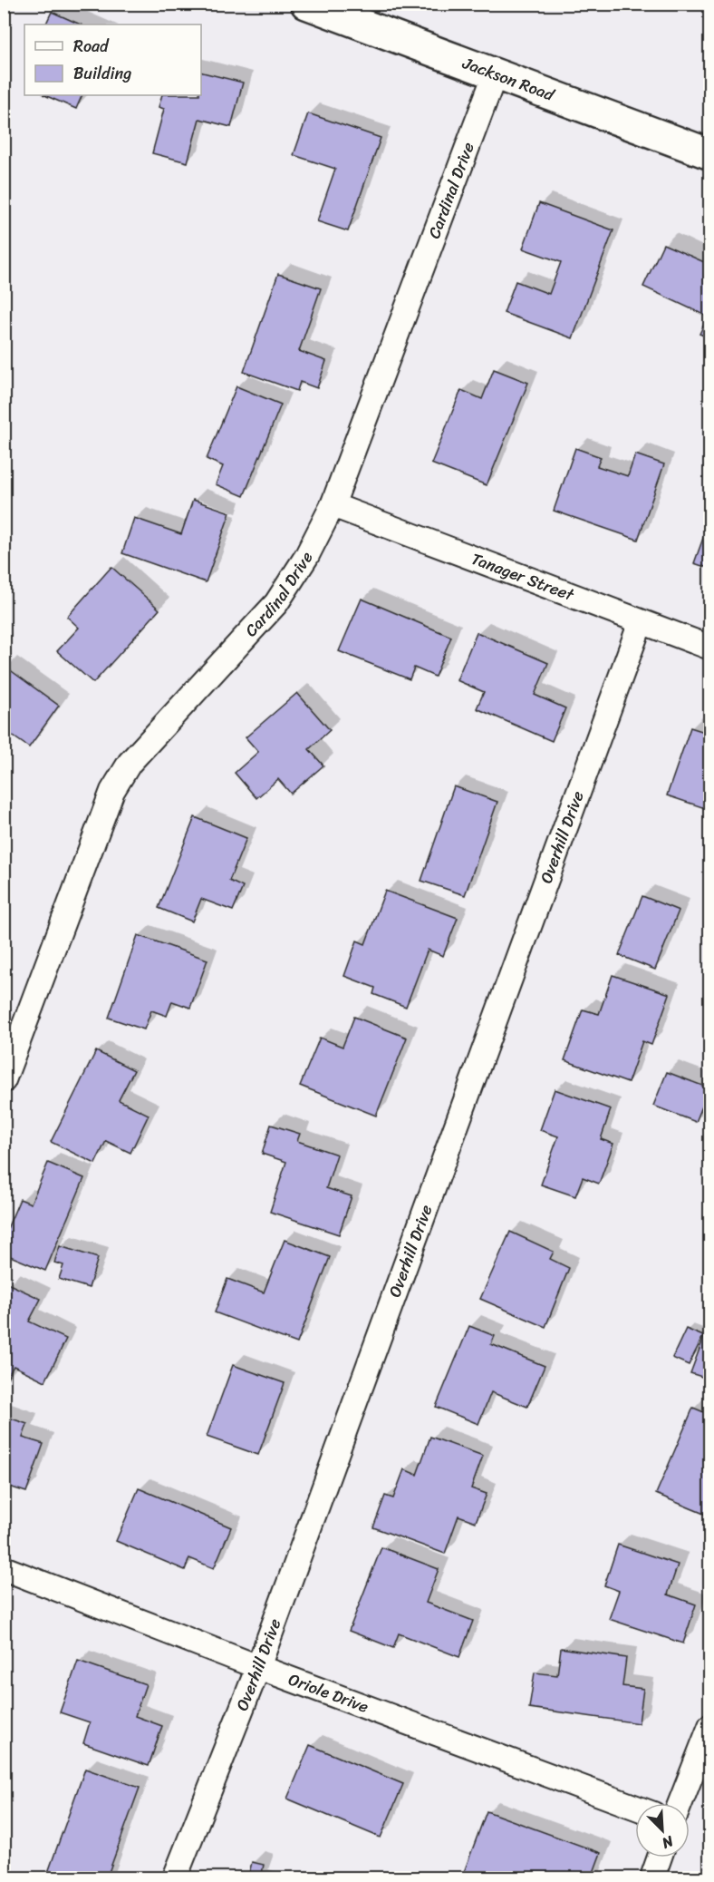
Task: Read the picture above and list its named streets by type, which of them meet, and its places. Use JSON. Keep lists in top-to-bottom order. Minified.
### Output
{"streets":{"street":["Jackson Road","Cardinal Drive","Tanager Street","Overhill Drive","Oriole Drive"]},"crossings":[["Jackson Road","Cardinal Drive"],["Cardinal Drive","Tanager Street"],["Tanager Street","Overhill Drive"],["Overhill Drive","Oriole Drive"]],"legend":["Road","Building"],"north":"bottom right"}
